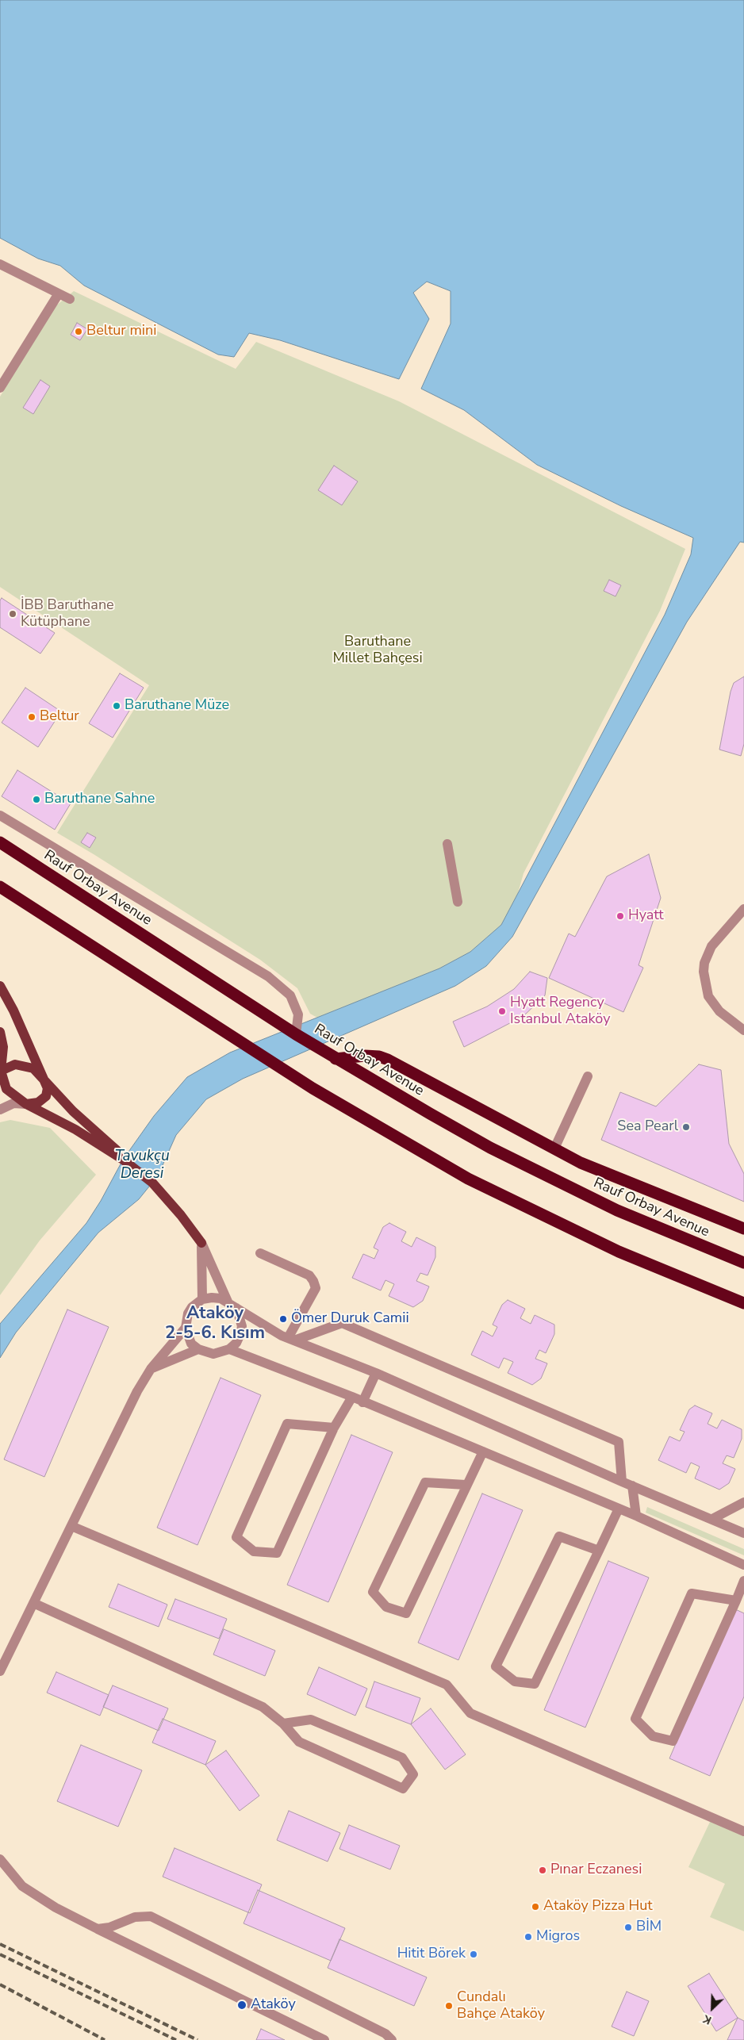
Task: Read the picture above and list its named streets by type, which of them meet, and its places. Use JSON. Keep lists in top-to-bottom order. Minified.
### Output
{"streets":{"highway":["Rauf Orbay Avenue"]},"districts":["Ataköy 2-5-6. Kısım"],"water":["Tavukçu Deresi"],"parks":["Baruthane Millet Bahçesi"],"places":["Beltur mini","İBB Baruthane Kütüphane","Baruthane Müze","Beltur","Baruthane Sahne","Hyatt","Hyatt Regency Istanbul Ataköy","Sea Pearl","Ömer Duruk Camii","Pınar Eczanesi","Ataköy Pizza Hut","BİM","Migros","Hitit Börek","Ataköy","Cundalı Bahçe Ataköy"],"north":"bottom left"}
